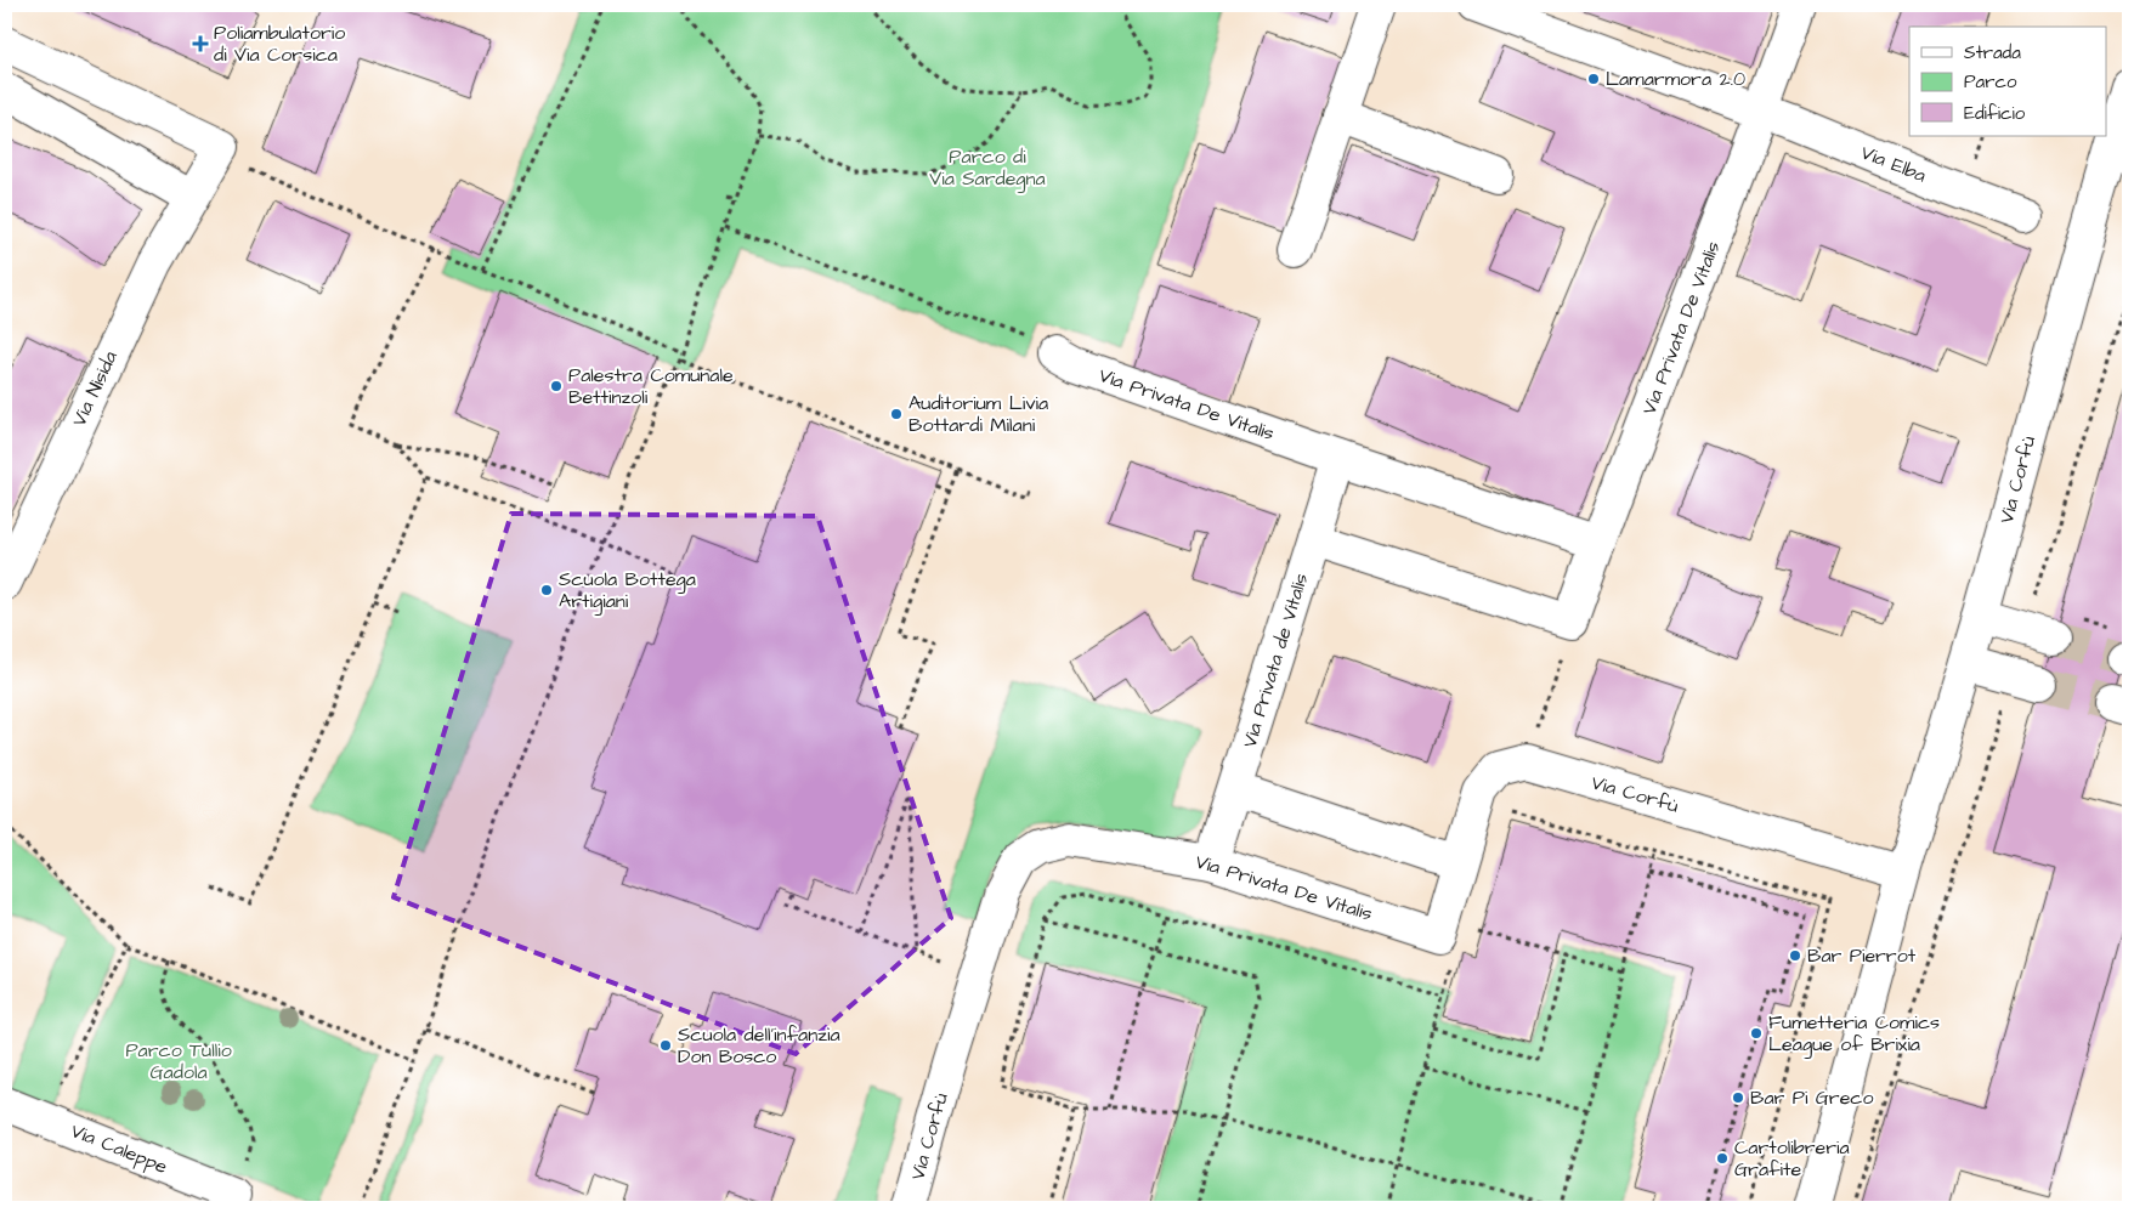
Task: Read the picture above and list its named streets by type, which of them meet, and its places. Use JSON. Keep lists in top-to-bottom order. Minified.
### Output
{"streets":{"street":["Via Elba","Via Privata De Vitalis","Via Nisida","Via Corfù","Via Privata de Vitalis","Via Caleppe"]},"crossings":[["Via Elba","Via Privata De Vitalis"],["Via Privata De Vitalis","Via Corfù"],["Via Privata De Vitalis","Via Privata de Vitalis"]],"parks":["Parco di Via Sardegna","Parco Tullio Gadola"],"places":{"health":["Poliambulatorio di Via Corsica"],"other":["Lamarmora 2.0","Palestra Comunale Bettinzoli","Auditorium Livia Bottardi Milani","Scuola Bottega Artigiani","Bar Pierrot","Fumetteria Comics League of Brixia","Scuola dell'infanzia Don Bosco","Bar Pi Greco","Cartolibreria Grafite"]},"legend":["Strada","Parco","Edificio"]}
